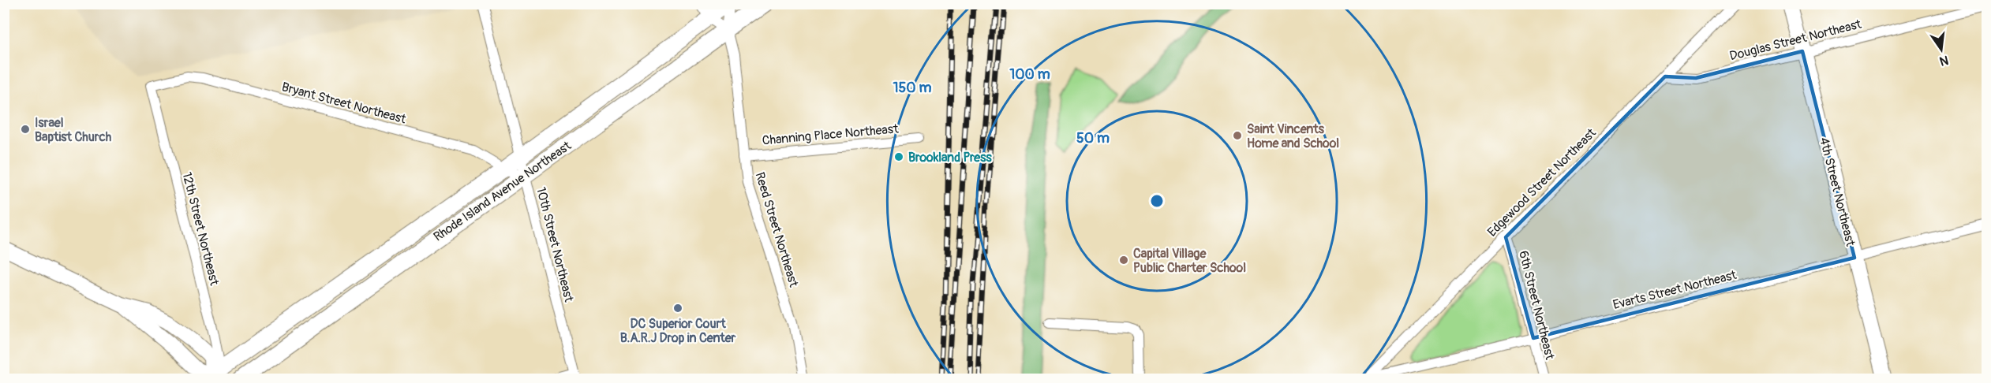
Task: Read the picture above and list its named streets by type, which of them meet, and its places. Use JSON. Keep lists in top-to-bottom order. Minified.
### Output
{"streets":{"main road":["Rhode Island Avenue Northeast"],"street":["Douglas Street Northeast","Bryant Street Northeast","Channing Place Northeast","Edgewood Street Northeast","4th Street Northeast","12th Street Northeast","Reed Street Northeast","10th Street Northeast","Evarts Street Northeast","6th Street Northeast"]},"crossings":[["Douglas Street Northeast","Edgewood Street Northeast"],["Douglas Street Northeast","4th Street Northeast"],["Bryant Street Northeast","Rhode Island Avenue Northeast"],["Bryant Street Northeast","12th Street Northeast"],["Bryant Street Northeast","10th Street Northeast"],["Channing Place Northeast","Reed Street Northeast"],["Edgewood Street Northeast","Evarts Street Northeast"],["Edgewood Street Northeast","6th Street Northeast"],["Rhode Island Avenue Northeast","12th Street Northeast"],["Rhode Island Avenue Northeast","Reed Street Northeast"],["Rhode Island Avenue Northeast","10th Street Northeast"],["4th Street Northeast","Evarts Street Northeast"],["Evarts Street Northeast","6th Street Northeast"]],"places":["Israel Baptist Church","Saint Vincents Home and School","Brookland Press","Capital Village Public Charter School","DC Superior Court B.A.R.J Drop in Center"],"north":"bottom","rings":["100 m","150 m","50 m"]}
